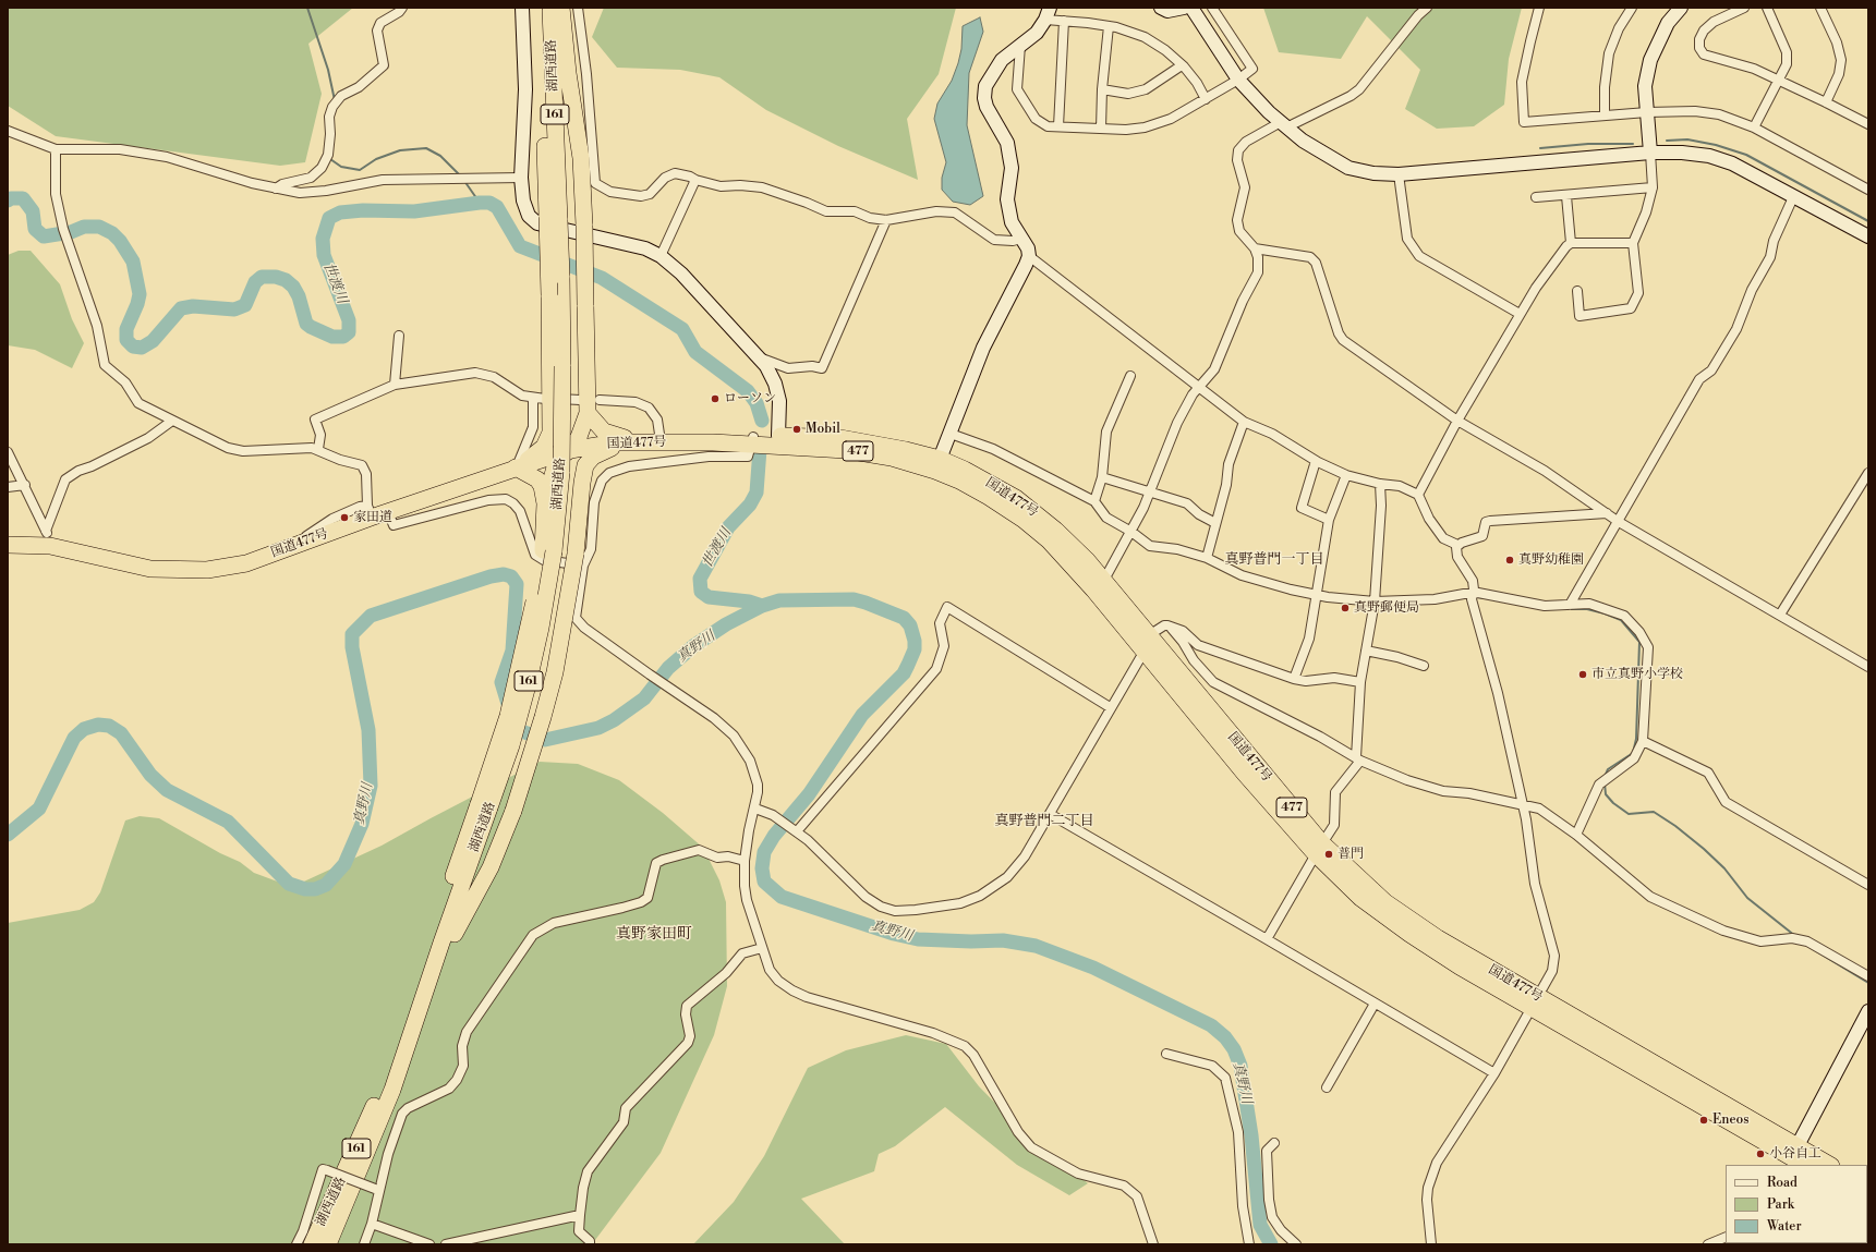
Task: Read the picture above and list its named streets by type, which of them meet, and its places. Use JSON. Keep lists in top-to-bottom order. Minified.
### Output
{"streets":{"highway":["湖西道路","161","国道477号","477"]},"crossings":[["湖西道路","国道477号"]],"districts":["真野普門一丁目","真野普門二丁目","真野家田町"],"water":["世渡川","真野川"],"places":["ローソン","Mobil","家田道","真野幼稚園","真野郵便局","市立真野小学校","普門","Eneos","小谷自工"],"legend":["Road","Park","Water"]}
